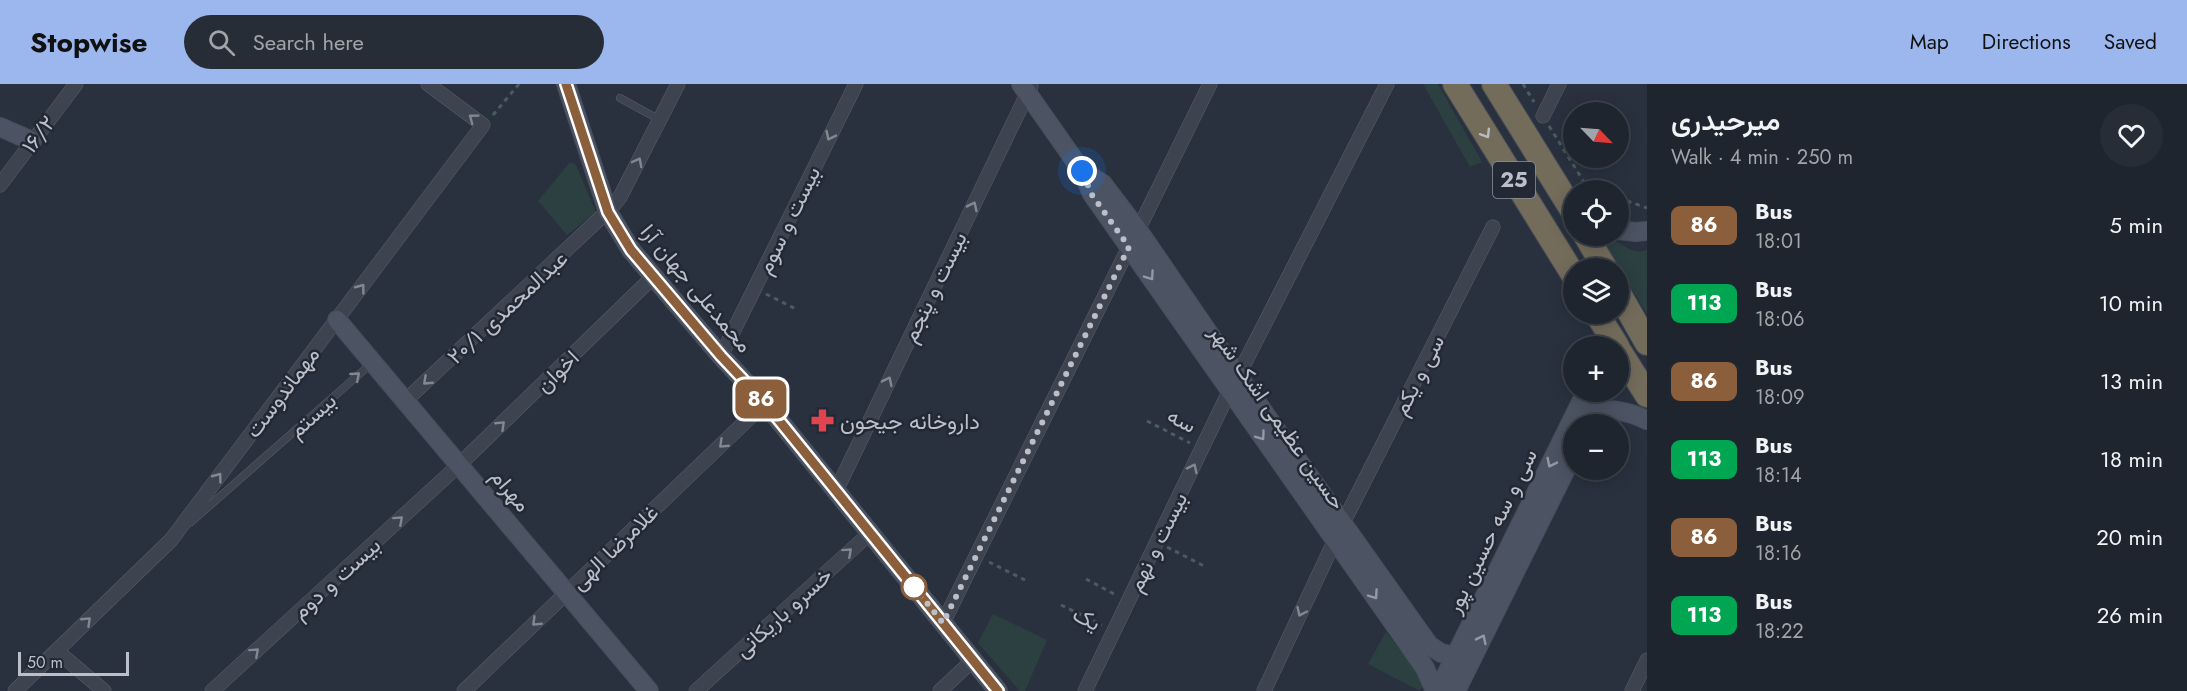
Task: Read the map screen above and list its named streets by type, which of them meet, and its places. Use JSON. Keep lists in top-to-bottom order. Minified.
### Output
{"streets":{"highway":["25"],"street":["۱۶/۲","بیست و سوم","بیست و پنجم","محمدعلی جهان آرا","عبدالمحمدی ۲۰/۱","اخوان","سی و یکم","مهماندوست","حسین عظیمی اشک شهر","مهرام","سی و سه حسین پور","بیست و نهم","غلامرضا الهی","بیست و دوم","خسرو باریکانی"],"lane":["بیستم"],"path":["سه","یک"]},"crossings":[["بیست و سوم","محمدعلی جهان آرا"],["بیست و پنجم","محمدعلی جهان آرا"],["بیست و پنجم","حسین عظیمی اشک شهر"],["محمدعلی جهان آرا","عبدالمحمدی ۲۰/۱"],["محمدعلی جهان آرا","اخوان"],["محمدعلی جهان آرا","غلامرضا الهی"],["محمدعلی جهان آرا","خسرو باریکانی"],["عبدالمحمدی ۲۰/۱","مهرام"],["اخوان","مهرام"],["اخوان","بیست و دوم"],["سی و یکم","حسین عظیمی اشک شهر"],["مهماندوست","بیستم"],["مهماندوست","مهرام"],["بیستم","مهرام"],["حسین عظیمی اشک شهر","سی و سه حسین پور"],["حسین عظیمی اشک شهر","بیست و نهم"],["سه","بیست و نهم"],["مهرام","غلامرضا الهی"],["مهرام","بیست و دوم"],["بیست و نهم","یک"]],"one_way":["بیست و سوم","بیست و پنجم","اخوان","مهماندوست","بیستم","غلامرضا الهی","بیست و دوم","خسرو باریکانی"],"places":{"pharmacy":["داروخانه جیحون"]},"lines":["bus line 86"],"scale_bar":"50 m","north":"bottom right","page":{"header":"Stopwise","search":"Search here","nav":["Map","Directions","Saved"],"on_map":"86","heading":["میرحیدری","Walk · 4 min · 250 m"],"map_buttons":["+","−"],"list":[{"mark":"86","name":"Bus","note":"18:01","value":"5 min"},{"mark":"113","name":"Bus","note":"18:06","value":"10 min"},{"mark":"86","name":"Bus","note":"18:09","value":"13 min"},{"mark":"113","name":"Bus","note":"18:14","value":"18 min"},{"mark":"86","name":"Bus","note":"18:16","value":"20 min"},{"mark":"113","name":"Bus","note":"18:22","value":"26 min"}],"scale":"50 m"}}
